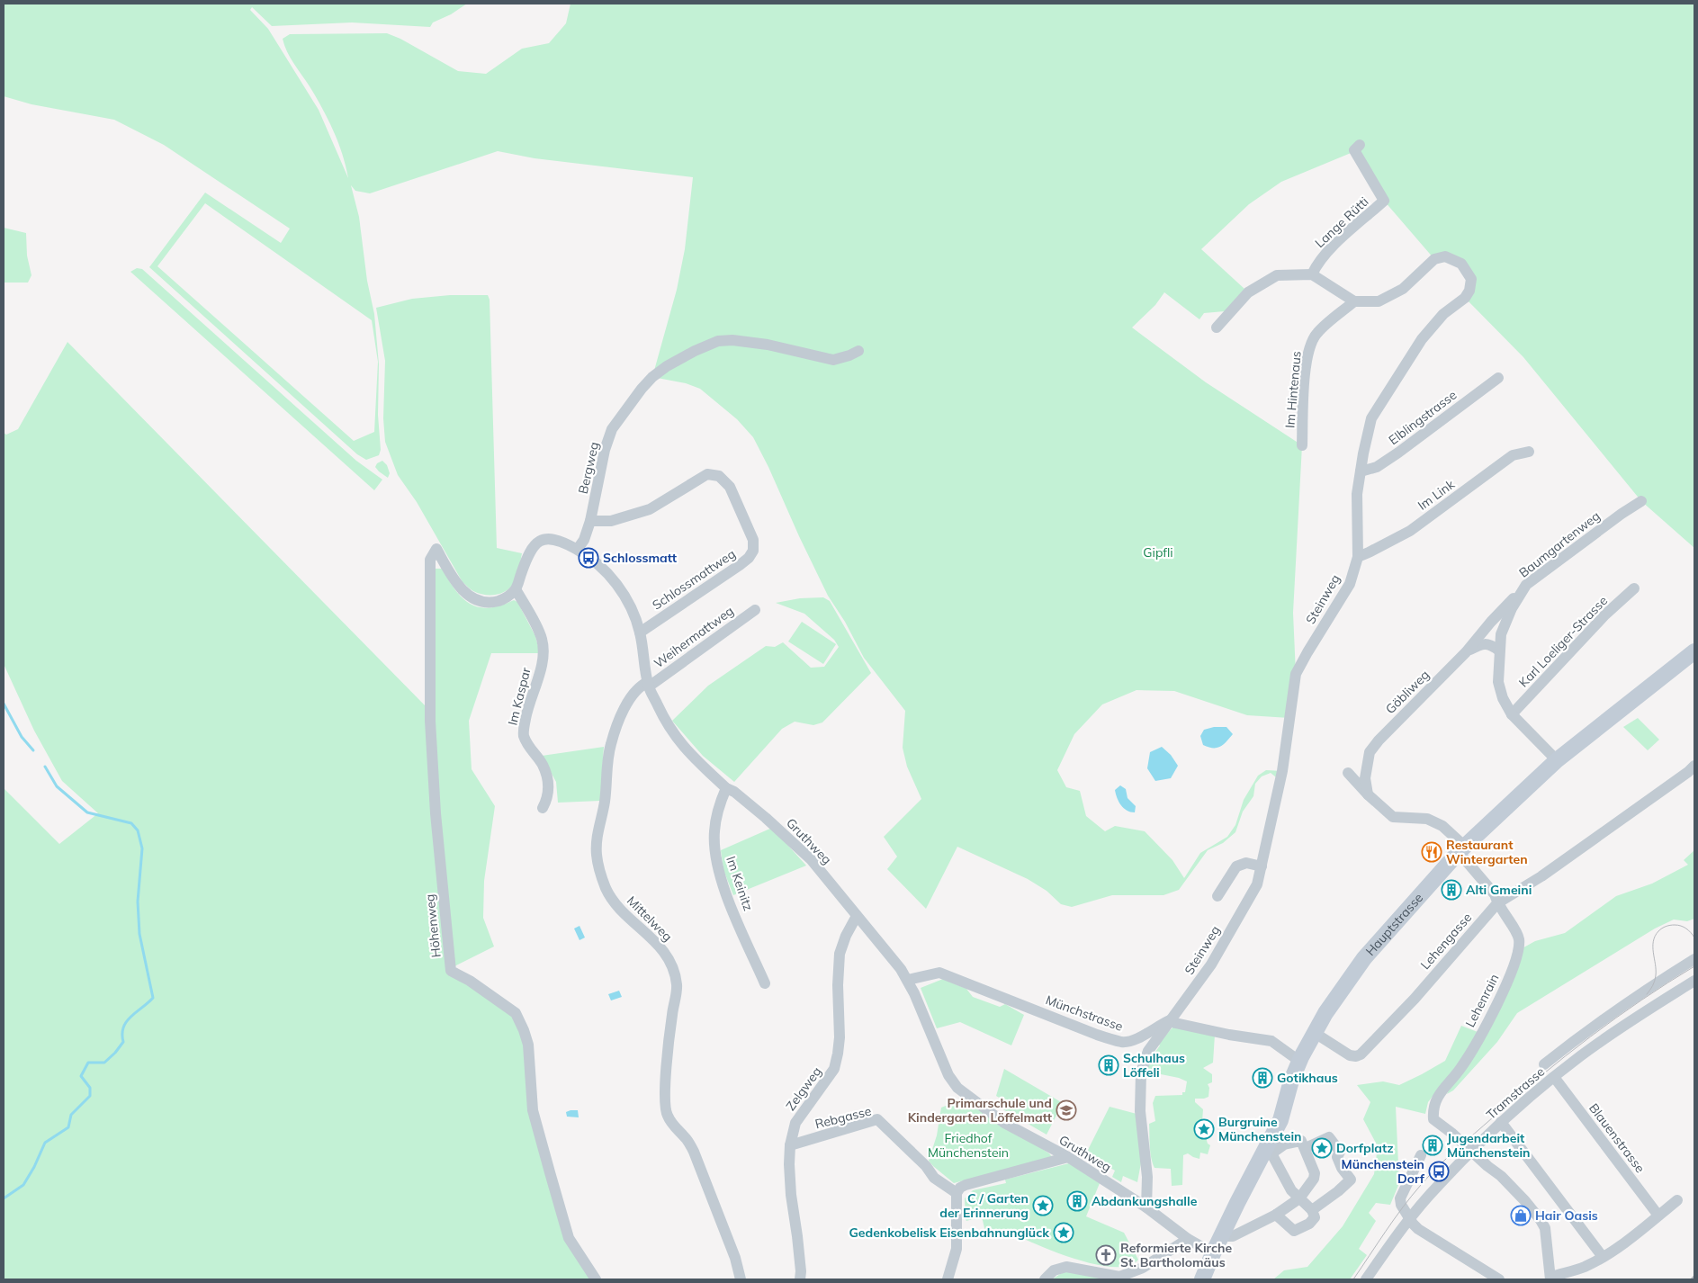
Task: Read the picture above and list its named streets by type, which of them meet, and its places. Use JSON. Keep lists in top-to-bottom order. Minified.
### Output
{"streets":{"main road":["Hauptstrasse"],"street":["Lange Rütti","Im Hintenaus","Elblingstrasse","Bergweg","Im Link","Baumgartenweg","Schlossmattweg","Steinweg","Weihermattweg","Karl Loeliger-Strasse","Göbliweg","Im Kaspar","Gruthweg","Im Keinitz","Mittelweg","Höhenweg","Lehengasse","Lehenrain","Münchstrasse","Zelgweg","Tramstrasse","Rebgasse","Blauenstrasse"]},"crossings":[["Lange Rütti","Steinweg"],["Im Hintenaus","Steinweg"],["Elblingstrasse","Steinweg"],["Bergweg","Schlossmattweg"],["Bergweg","Gruthweg"],["Im Link","Steinweg"],["Baumgartenweg","Karl Loeliger-Strasse"],["Baumgartenweg","Göbliweg"],["Baumgartenweg","Hauptstrasse"],["Schlossmattweg","Gruthweg"],["Steinweg","Gruthweg"],["Steinweg","Münchstrasse"],["Weihermattweg","Gruthweg"],["Weihermattweg","Mittelweg"],["Göbliweg","Lehenrain"],["Im Kaspar","Gruthweg"],["Im Kaspar","Höhenweg"],["Gruthweg","Im Keinitz"],["Gruthweg","Mittelweg"],["Gruthweg","Hauptstrasse"],["Gruthweg","Höhenweg"],["Gruthweg","Münchstrasse"],["Gruthweg","Zelgweg"],["Hauptstrasse","Lehengasse"],["Hauptstrasse","Lehenrain"],["Lehengasse","Lehenrain"],["Lehenrain","Tramstrasse"],["Zelgweg","Rebgasse"],["Tramstrasse","Blauenstrasse"]],"parks":["Gipfli","Friedhof Münchenstein"],"places":{"bus stop":["Schlossmatt","Münchenstein Dorf"],"restaurant":["Restaurant Wintergarten"],"building":["Alti Gmeini","Schulhaus Löffeli","Gotikhaus","Jugendarbeit Münchenstein","Abdankungshalle"],"school or university":["Primarschule und Kindergarten Löffelmatt"],"place":["Burgruine Münchenstein","Dorfplatz","C / Garten der Erinnerung","Gedenkobelisk Eisenbahnunglück"],"shop":["Hair Oasis"],"church":["Reformierte Kirche St. Bartholomäus"]}}
